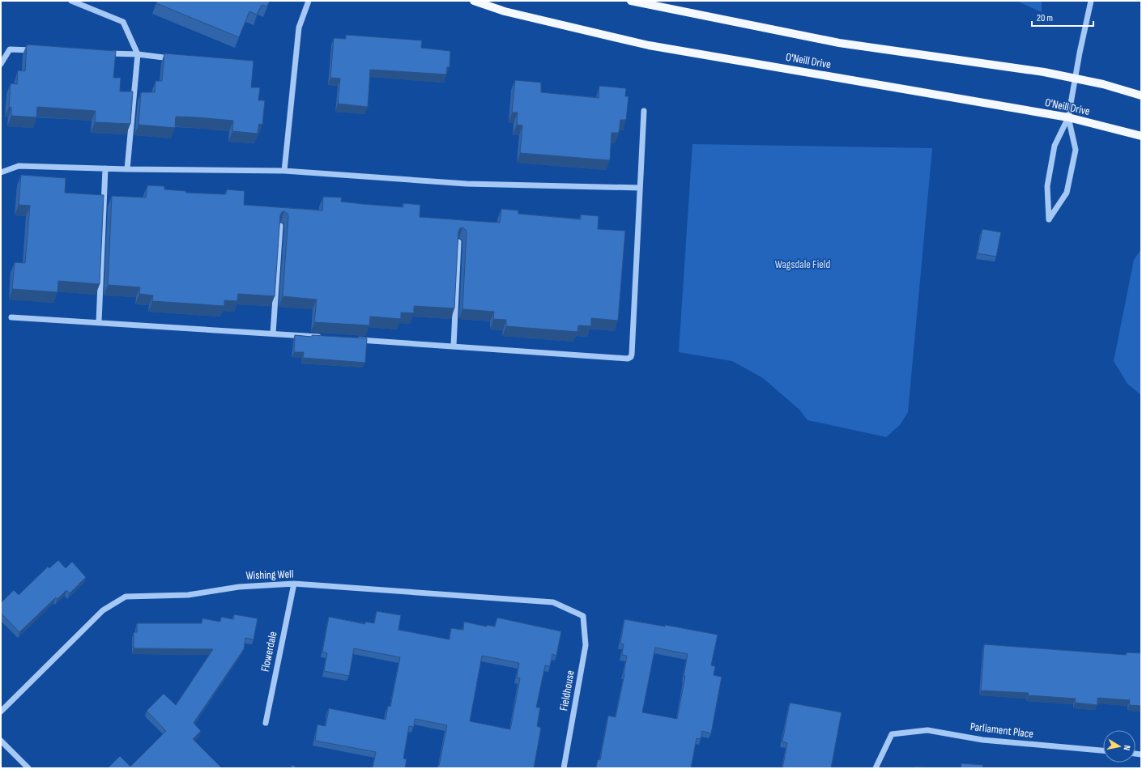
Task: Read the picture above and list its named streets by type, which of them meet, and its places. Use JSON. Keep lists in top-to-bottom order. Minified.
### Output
{"streets":{"main road":["O'Neill Drive"],"street":["Wishing Well","Flowerdale","Fieldhouse","Parliament Place"]},"crossings":[["Wishing Well","Flowerdale"],["Wishing Well","Fieldhouse"]],"parks":["Wagsdale Field"],"scale_bar":"20 m","north":"right"}
